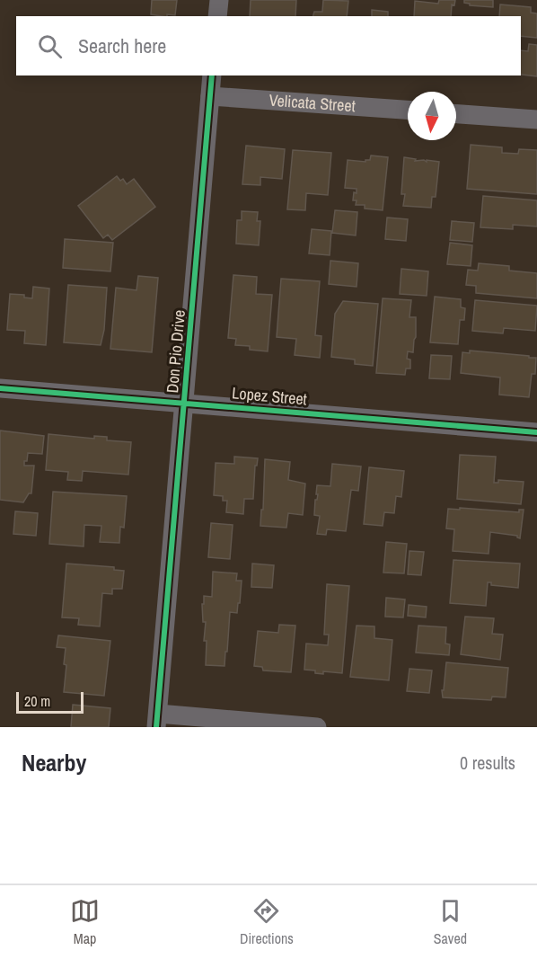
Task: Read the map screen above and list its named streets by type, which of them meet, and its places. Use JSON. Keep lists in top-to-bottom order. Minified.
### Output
{"streets":{"street":["Velicata Street","Don Pio Drive","Lopez Street"]},"crossings":[["Velicata Street","Don Pio Drive"],["Don Pio Drive","Lopez Street"]],"scale_bar":"20 m","north":"bottom","page":{"search":"Search here","scale":"20 m","heading":["Nearby","0 results"],"nav":["Map","Directions","Saved"]}}
